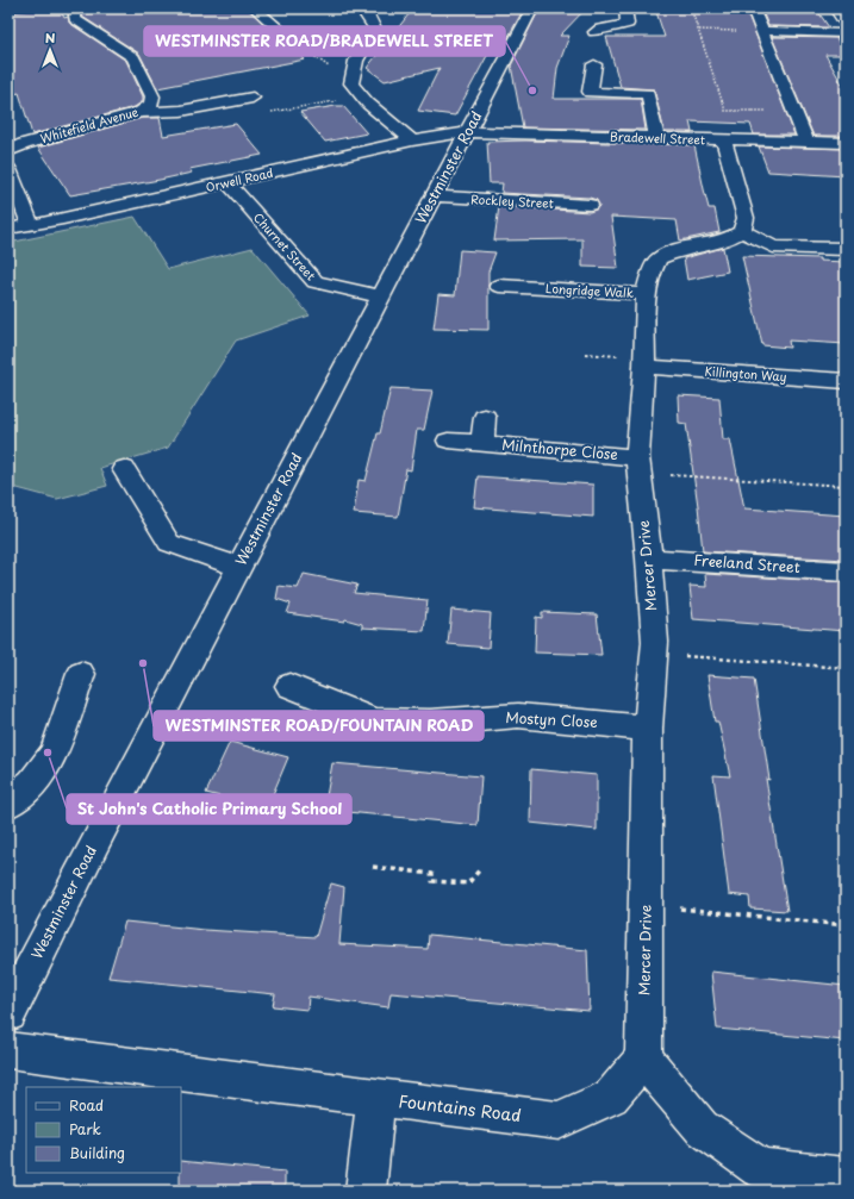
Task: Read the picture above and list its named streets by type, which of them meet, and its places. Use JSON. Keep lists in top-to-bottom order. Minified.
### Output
{"streets":{"street":["Whitefield Avenue","Bradewell Street","Westminster Road","Orwell Road","Rockley Street","Churnet Street","Longridge Walk","Killington Way","Milnthorpe Close","Freeland Street","Mercer Drive","Mostyn Close","Fountains Road"]},"crossings":[["Bradewell Street","Westminster Road"],["Bradewell Street","Orwell Road"],["Westminster Road","Orwell Road"],["Westminster Road","Rockley Street"],["Westminster Road","Churnet Street"],["Orwell Road","Churnet Street"],["Longridge Walk","Mercer Drive"],["Killington Way","Mercer Drive"],["Milnthorpe Close","Mercer Drive"],["Freeland Street","Mercer Drive"],["Mercer Drive","Mostyn Close"],["Mercer Drive","Fountains Road"]],"places":["WESTMINSTER ROAD/BRADEWELL STREET","WESTMINSTER ROAD/FOUNTAIN ROAD","St John's Catholic Primary School"],"legend":["Road","Park","Building"],"north":"top"}
